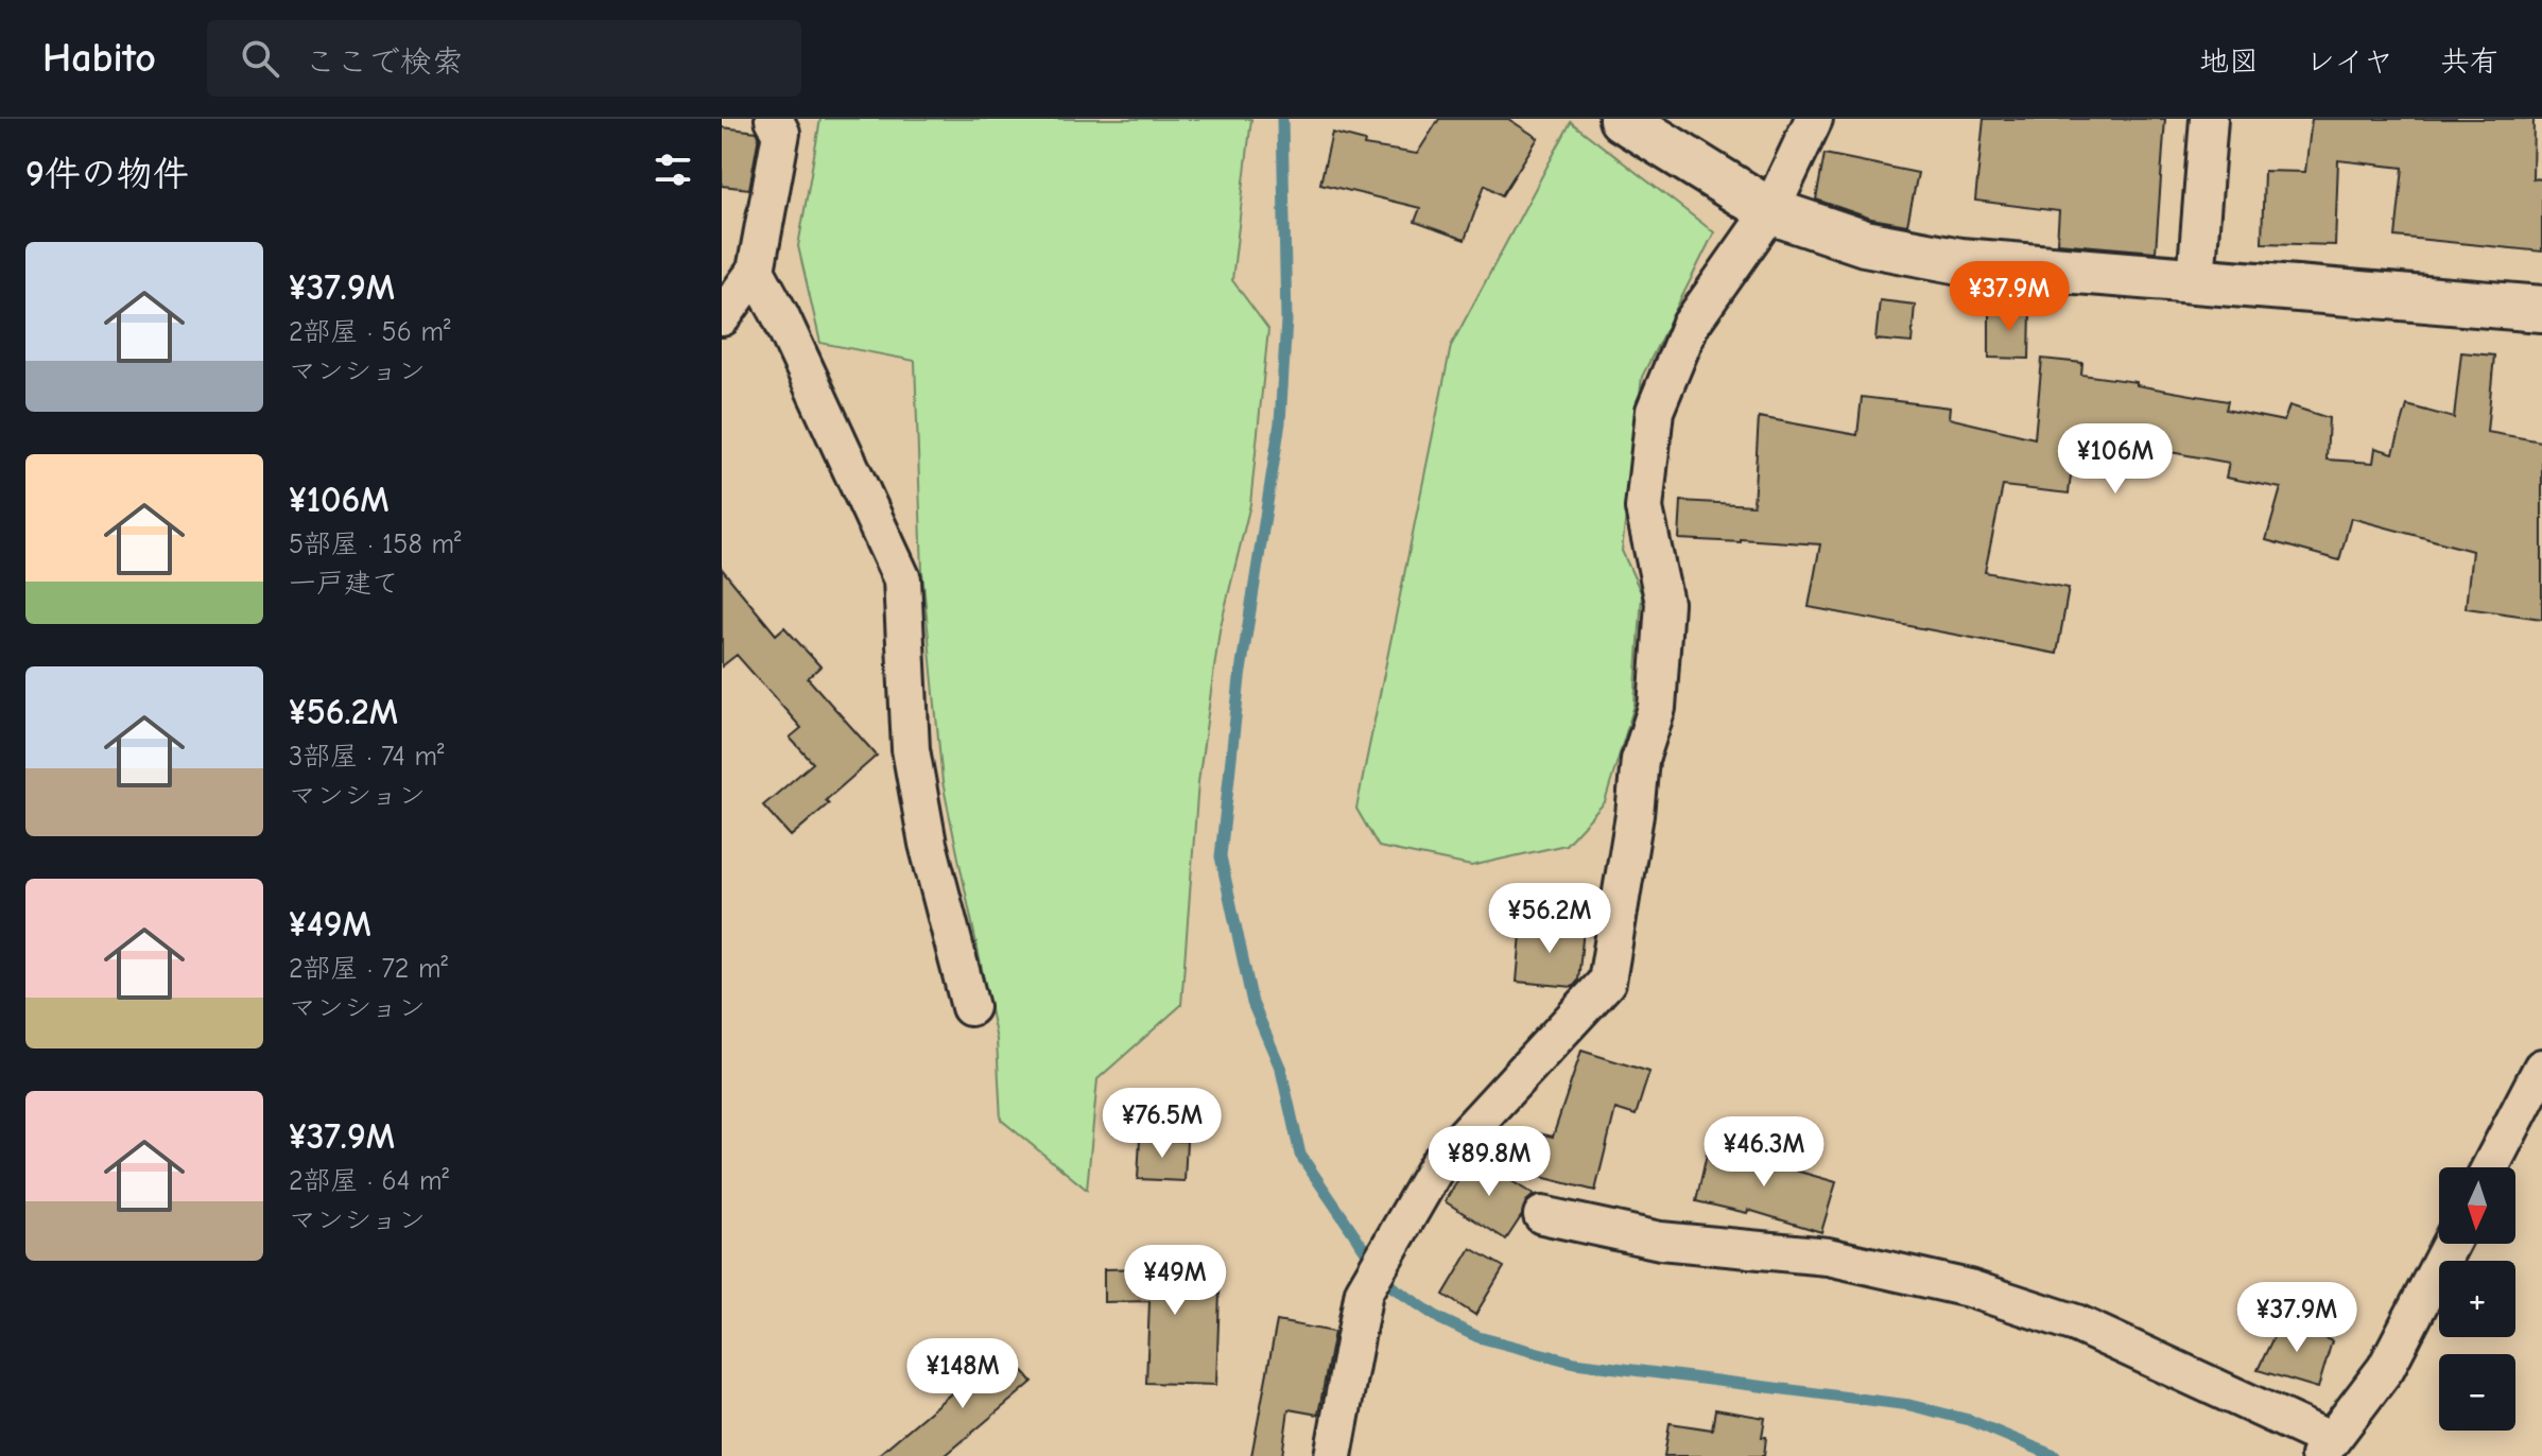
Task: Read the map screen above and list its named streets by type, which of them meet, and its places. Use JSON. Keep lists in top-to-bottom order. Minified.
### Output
{"north":"bottom","page":{"header":"Habito","search":"ここで検索","nav":["地図","レイヤ","共有"],"heading":"9件の物件","list":[{"name":"¥37.9M","note":"2部屋 · 56 m² · マンション"},{"name":"¥106M","note":"5部屋 · 158 m² · 一戸建て"},{"name":"¥56.2M","note":"3部屋 · 74 m² · マンション"},{"name":"¥49M","note":"2部屋 · 72 m² · マンション"},{"name":"¥37.9M","note":"2部屋 · 64 m² · マンション"}],"price":["¥37.9M","¥106M","¥56.2M","¥76.5M","¥46.3M","¥89.8M","¥49M","¥37.9M","¥148M"],"map_buttons":["+","−"]}}
